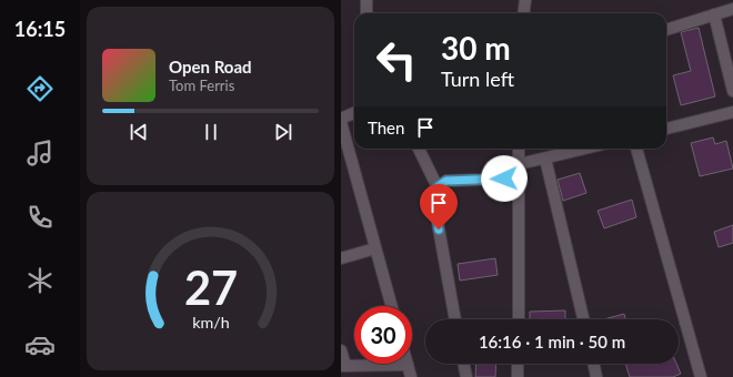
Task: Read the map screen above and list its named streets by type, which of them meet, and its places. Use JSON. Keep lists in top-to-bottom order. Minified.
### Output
{"page":{"tabs":"16:15","turn":["30 m","Turn left"],"song":["Open Road","Tom Ferris"],"then":"Then","limit":"30","trip":"16:16 · 1 min · 50 m","gauge":["27","km/h"]}}
